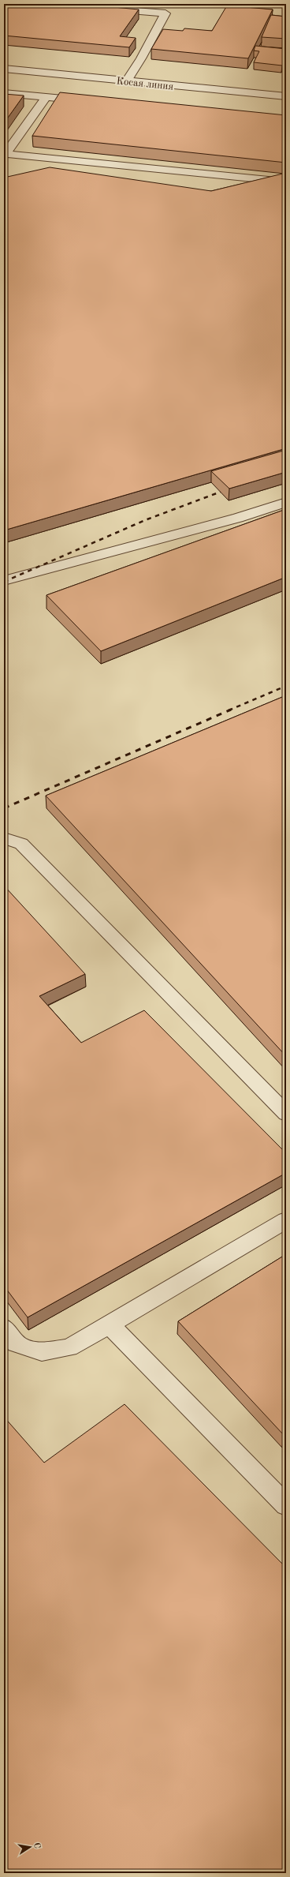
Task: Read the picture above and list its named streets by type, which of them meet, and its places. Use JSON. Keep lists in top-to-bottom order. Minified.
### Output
{"streets":{"street":["Косая линия"]},"north":"right"}
